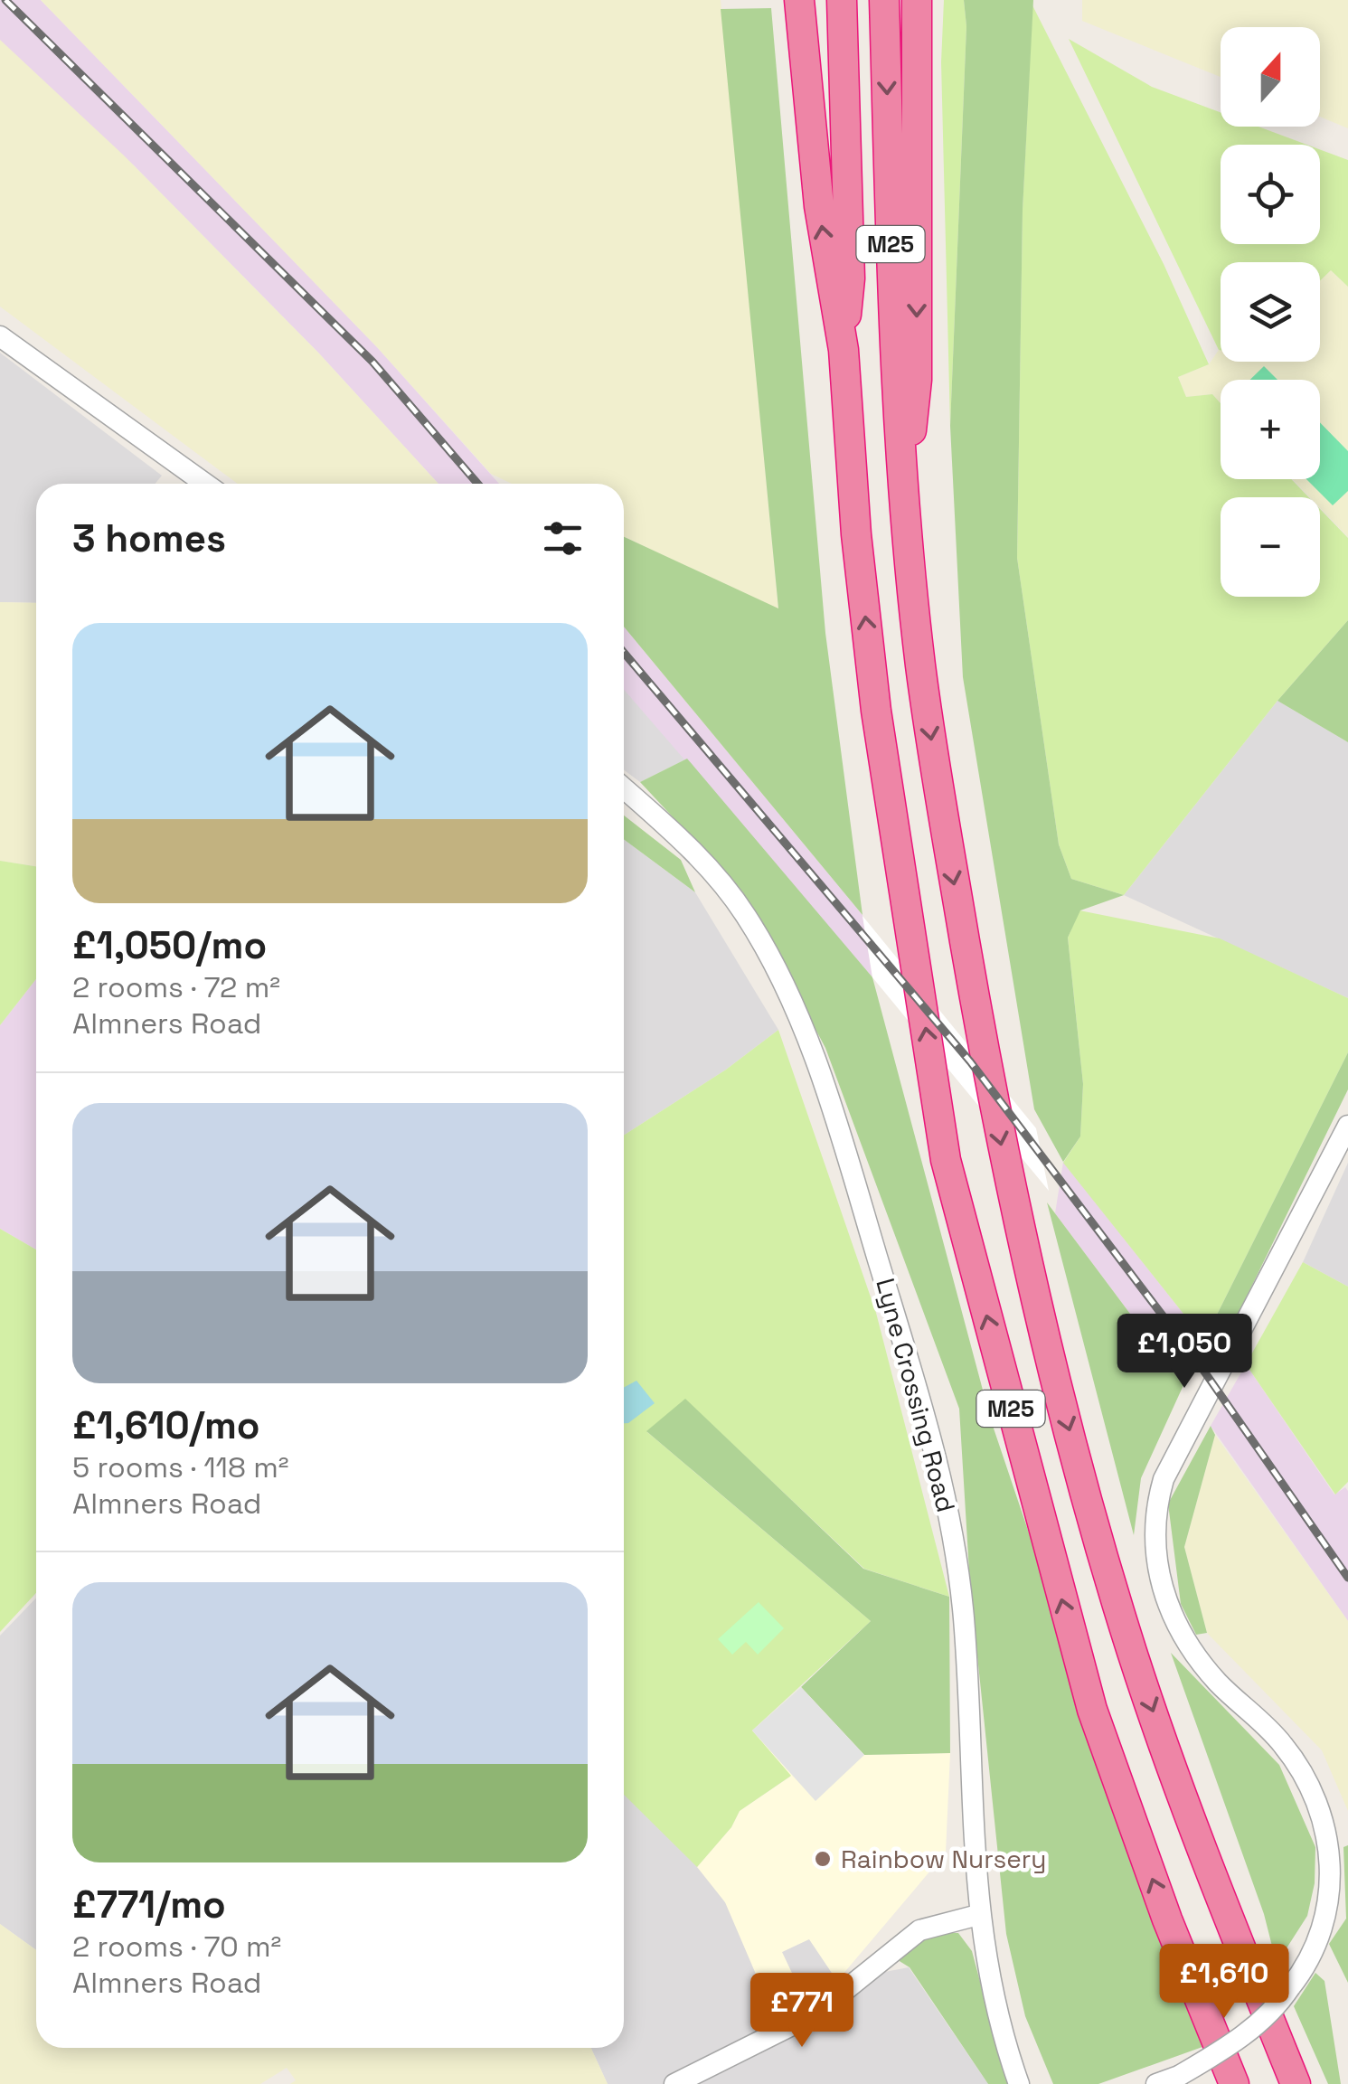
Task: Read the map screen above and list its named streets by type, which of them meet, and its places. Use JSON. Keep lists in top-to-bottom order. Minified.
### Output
{"streets":{"highway":["M25"],"street":["Lyne Crossing Road"]},"places":["Rainbow Nursery"],"north":"top","page":{"map_buttons":["+","−"],"heading":"3 homes","list":[{"name":"£1,050/mo","note":"2 rooms · 72 m² · Almners Road"},{"name":"£1,610/mo","note":"5 rooms · 118 m² · Almners Road"},{"name":"£771/mo","note":"2 rooms · 70 m² · Almners Road"}],"price":["£1,050","£1,610","£771"]}}
